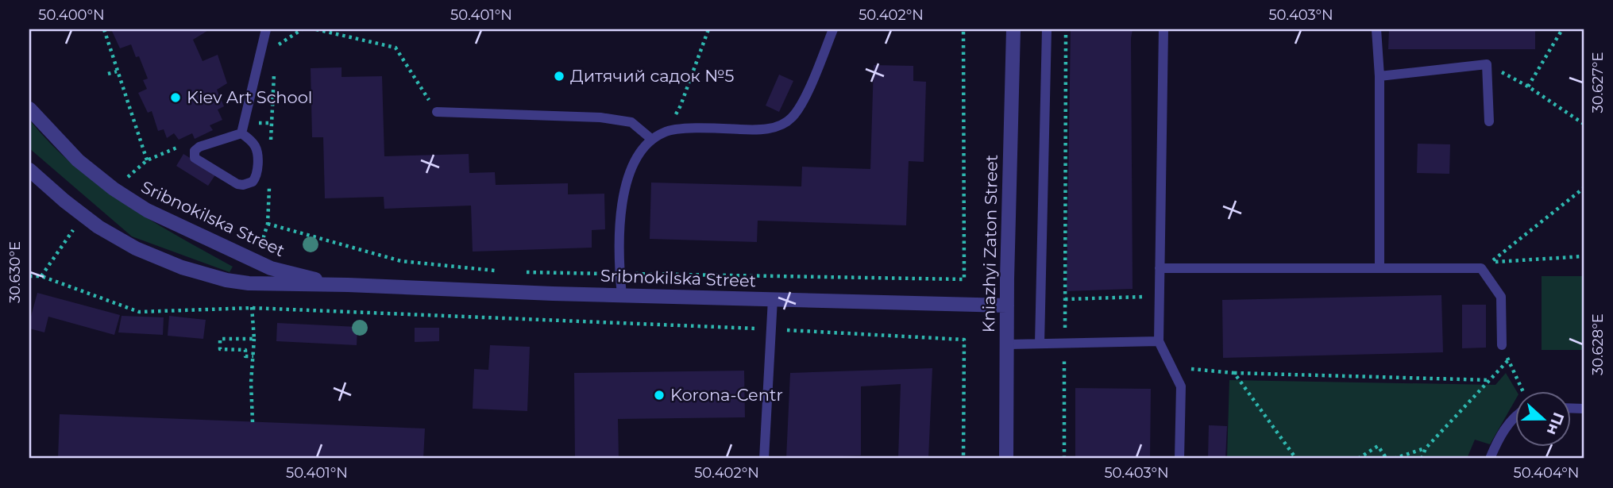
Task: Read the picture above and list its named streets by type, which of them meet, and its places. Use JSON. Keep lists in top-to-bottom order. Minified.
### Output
{"streets":{"street":["Sribnokilska Street","Kniazhyi Zaton Street"]},"crossings":[["Sribnokilska Street","Kniazhyi Zaton Street"]],"places":["Дитячий садок №5","Kiev Art School","Korona-Centr"],"north":"right","coordinates":["50.400°N","50.401°N","50.402°N","50.403°N","30.627°E","30.630°E","30.628°E","50.404°N"]}
